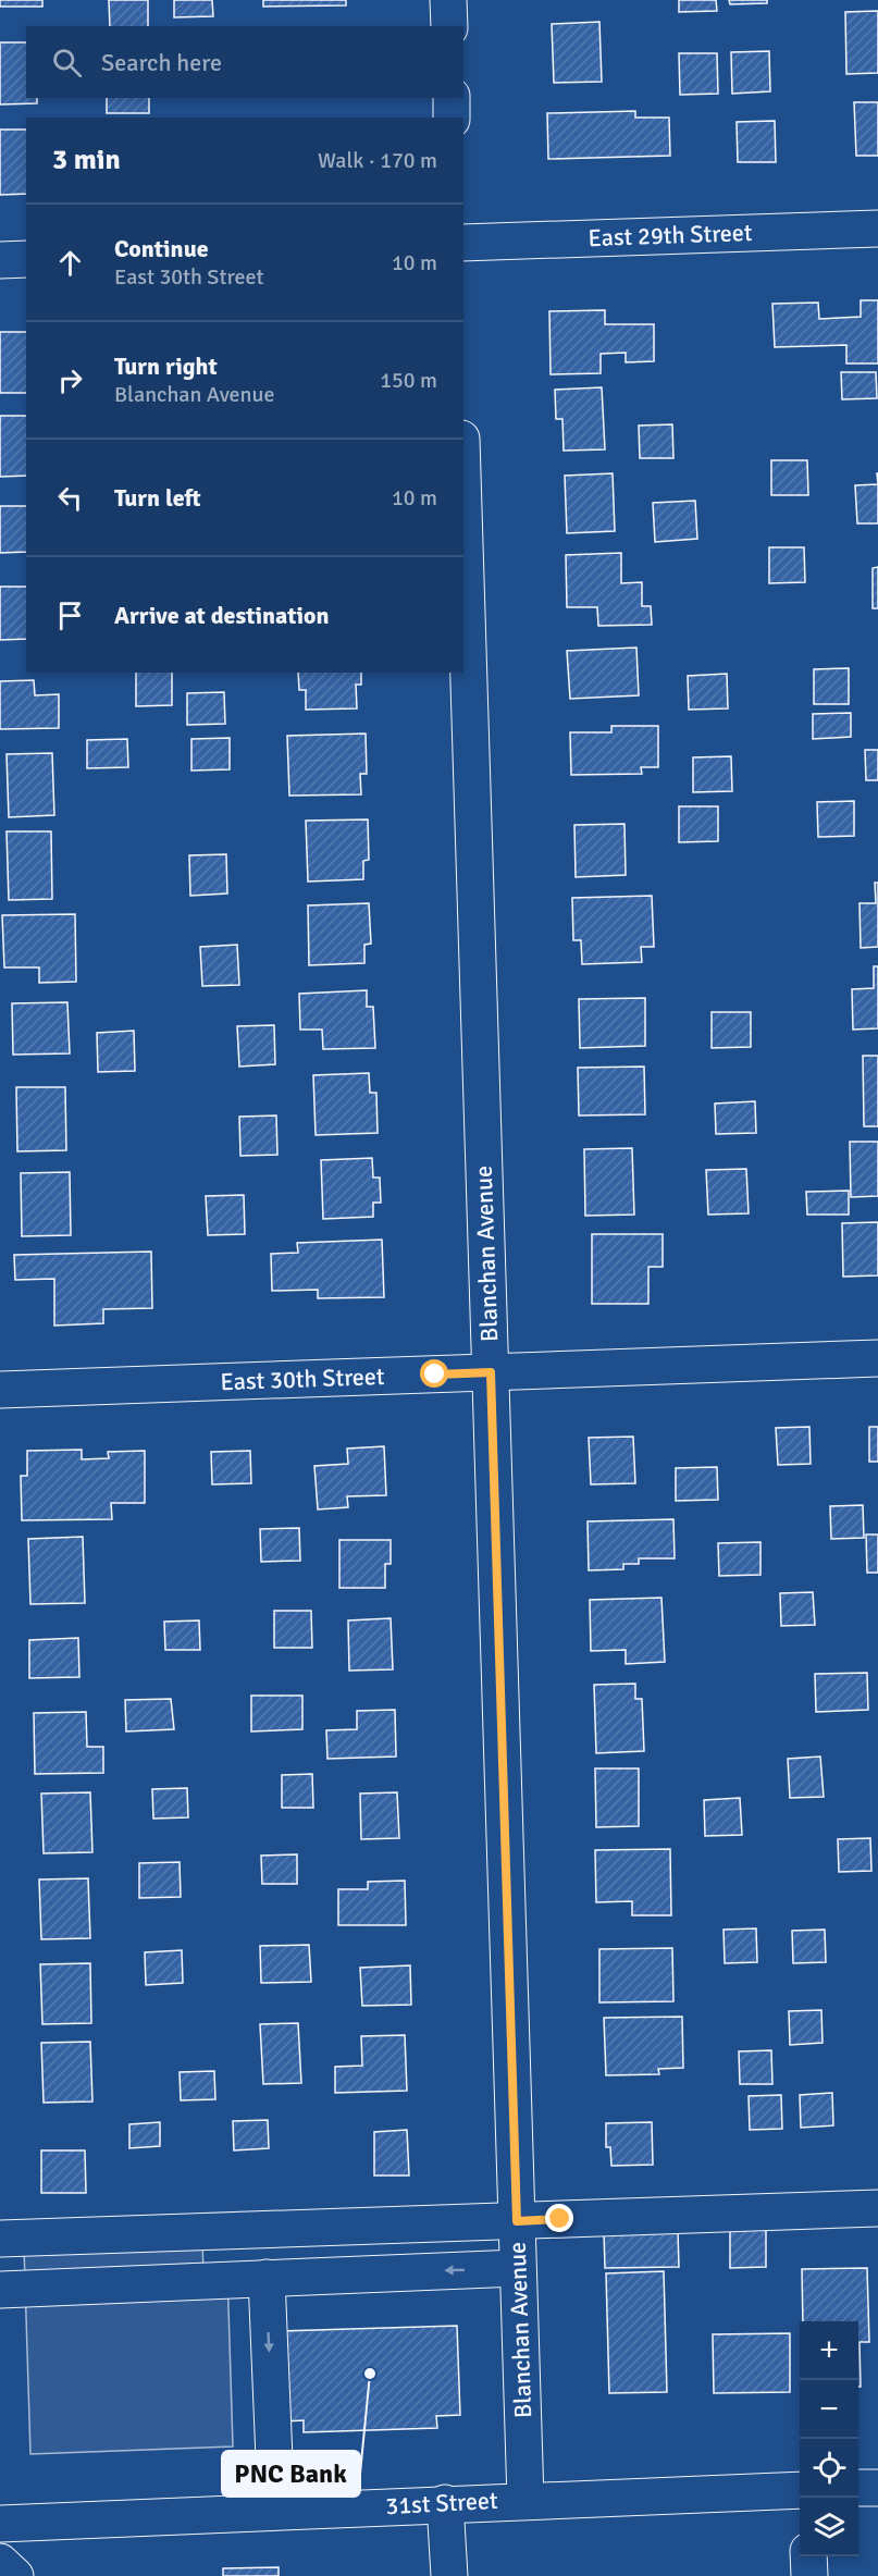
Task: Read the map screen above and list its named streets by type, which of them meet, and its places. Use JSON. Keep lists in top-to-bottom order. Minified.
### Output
{"streets":{"street":["East 29th Street","Blanchan Avenue","East 30th Street","31st Street"]},"crossings":[["Blanchan Avenue","East 30th Street"],["Blanchan Avenue","31st Street"]],"places":["PNC Bank"],"page":{"search":"Search here","heading":["3 min","Walk · 170 m"],"list":[["Continue","East 30th Street","10 m"],["Turn right","Blanchan Avenue","150 m"],["Turn left","10 m"],"Arrive at destination"],"map_buttons":["+","−"]}}
